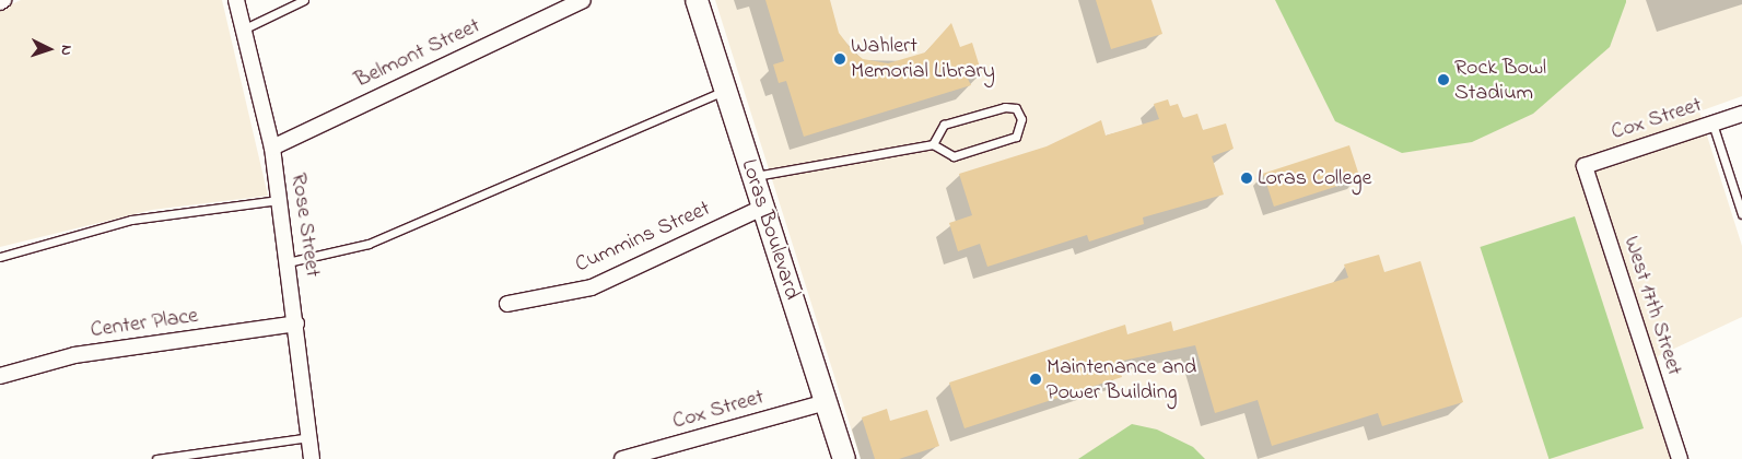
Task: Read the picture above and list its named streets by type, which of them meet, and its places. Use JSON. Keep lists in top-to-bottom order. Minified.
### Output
{"streets":{"main road":["Loras Boulevard"],"street":["Belmont Street","Cox Street","Rose Street","Cummins Street","West 17th Street","Center Place"]},"crossings":[["Belmont Street","Rose Street"],["Cox Street","Loras Boulevard"],["Cox Street","West 17th Street"],["Rose Street","Center Place"],["Loras Boulevard","Cummins Street"]],"places":["Wahlert Memorial Library","Rock Bowl Stadium","Loras College","Maintenance and Power Building"],"north":"right"}
